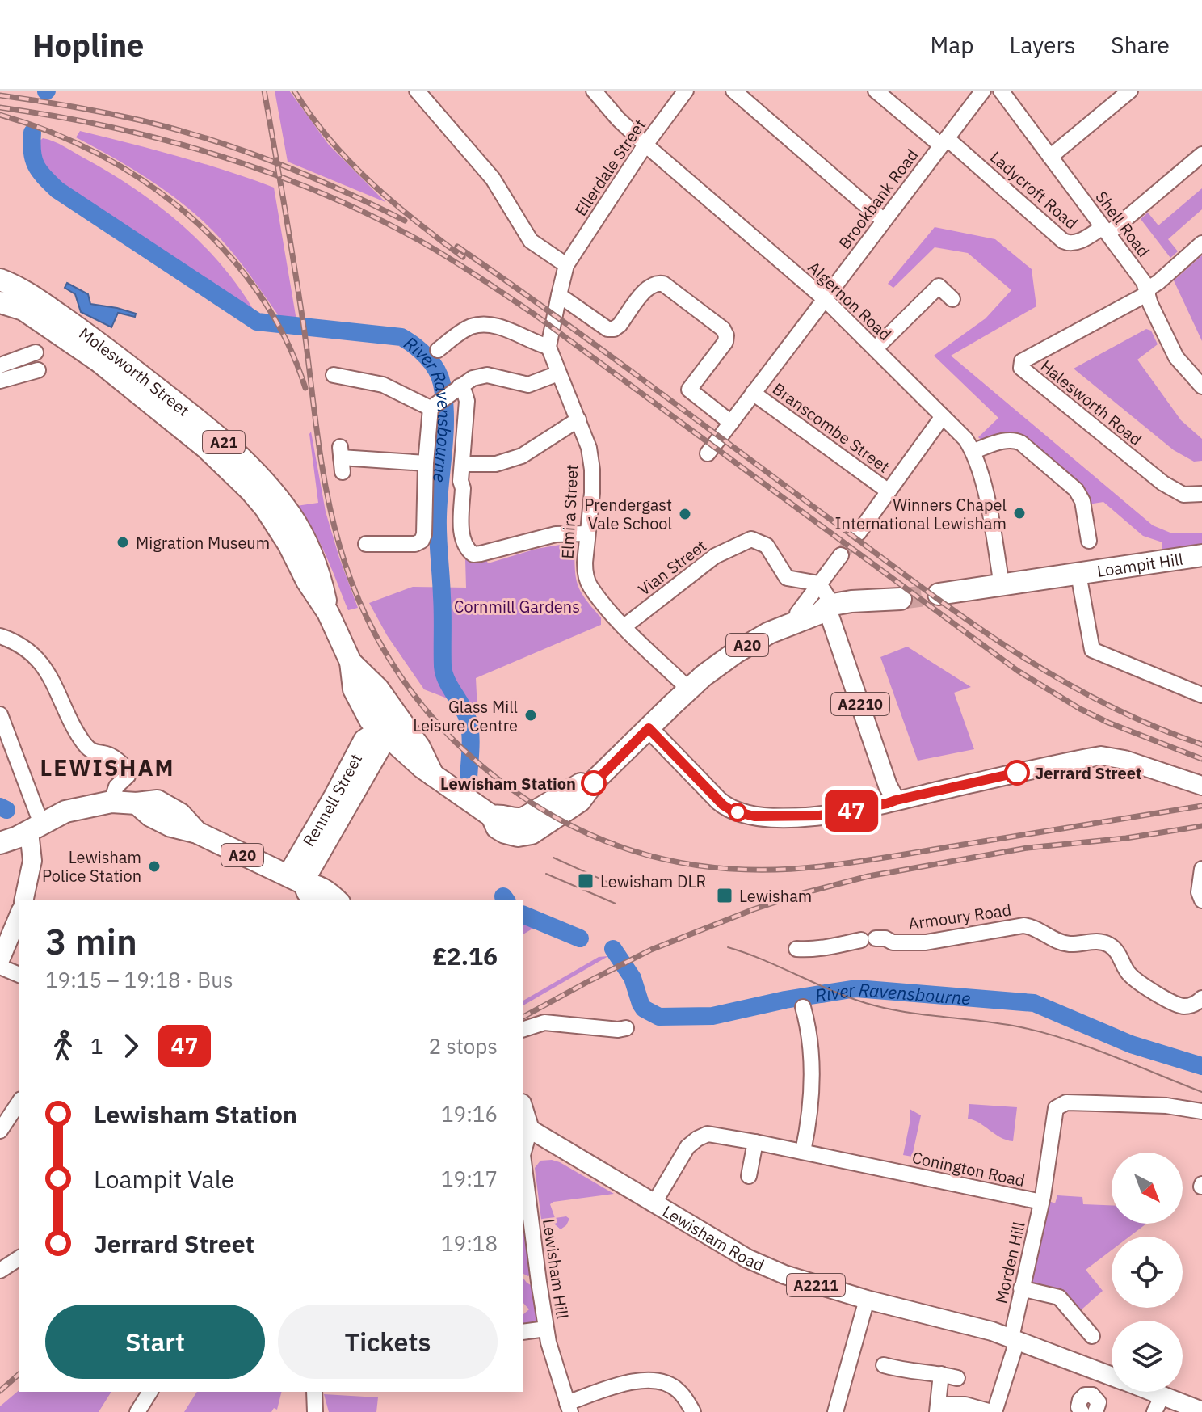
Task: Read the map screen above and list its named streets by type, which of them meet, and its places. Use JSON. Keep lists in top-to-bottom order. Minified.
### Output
{"streets":{"highway":["Molesworth Street","A21","Loampit Hill","A20","Rennell Street"],"main road":["A2210","Lewisham Road","A2211"],"street":["Ellerdale Street","Ladycroft Road","Brookbank Road","Shell Road","Algernon Road","Halesworth Road","Branscombe Street","Elmira Street","Vian Street","Armoury Road","Conington Road","Morden Hill","Lewisham Hill"]},"crossings":[["Ellerdale Street","Algernon Road"],["Ladycroft Road","Brookbank Road"],["Ladycroft Road","Shell Road"],["Brookbank Road","Algernon Road"],["Brookbank Road","Branscombe Street"],["Shell Road","Halesworth Road"],["Algernon Road","Loampit Hill"],["Molesworth Street","Rennell Street"],["Elmira Street","Vian Street"],["Elmira Street","A20"],["A20","A2210"],["A20","Rennell Street"],["Conington Road","Lewisham Road"],["Conington Road","Morden Hill"],["Lewisham Road","Morden Hill"],["Lewisham Road","Lewisham Hill"]],"districts":["LEWISHAM"],"water":["River Ravensbourne"],"parks":["Cornmill Gardens"],"places":{"other":["Winners Chapel International Lewisham","Prendergast Vale School","Migration Museum","Glass Mill Leisure Centre","Jerrard Street","Lewisham Station","Lewisham Police Station"],"transit":["Lewisham DLR","Lewisham"]},"lines":["bus line 47"],"north":"bottom right","page":{"header":"Hopline","nav":["Map","Layers","Share"],"on_map":"47","heading":["3 min","19:15 – 19:18 · Bus","£2.16"],"legs":["1","47","2 stops"],"list":[{"name":"Lewisham Station","value":"19:16"},{"name":"Loampit Vale","value":"19:17"},{"name":"Jerrard Street","value":"19:18"}],"buttons":["Start","Tickets"]}}
